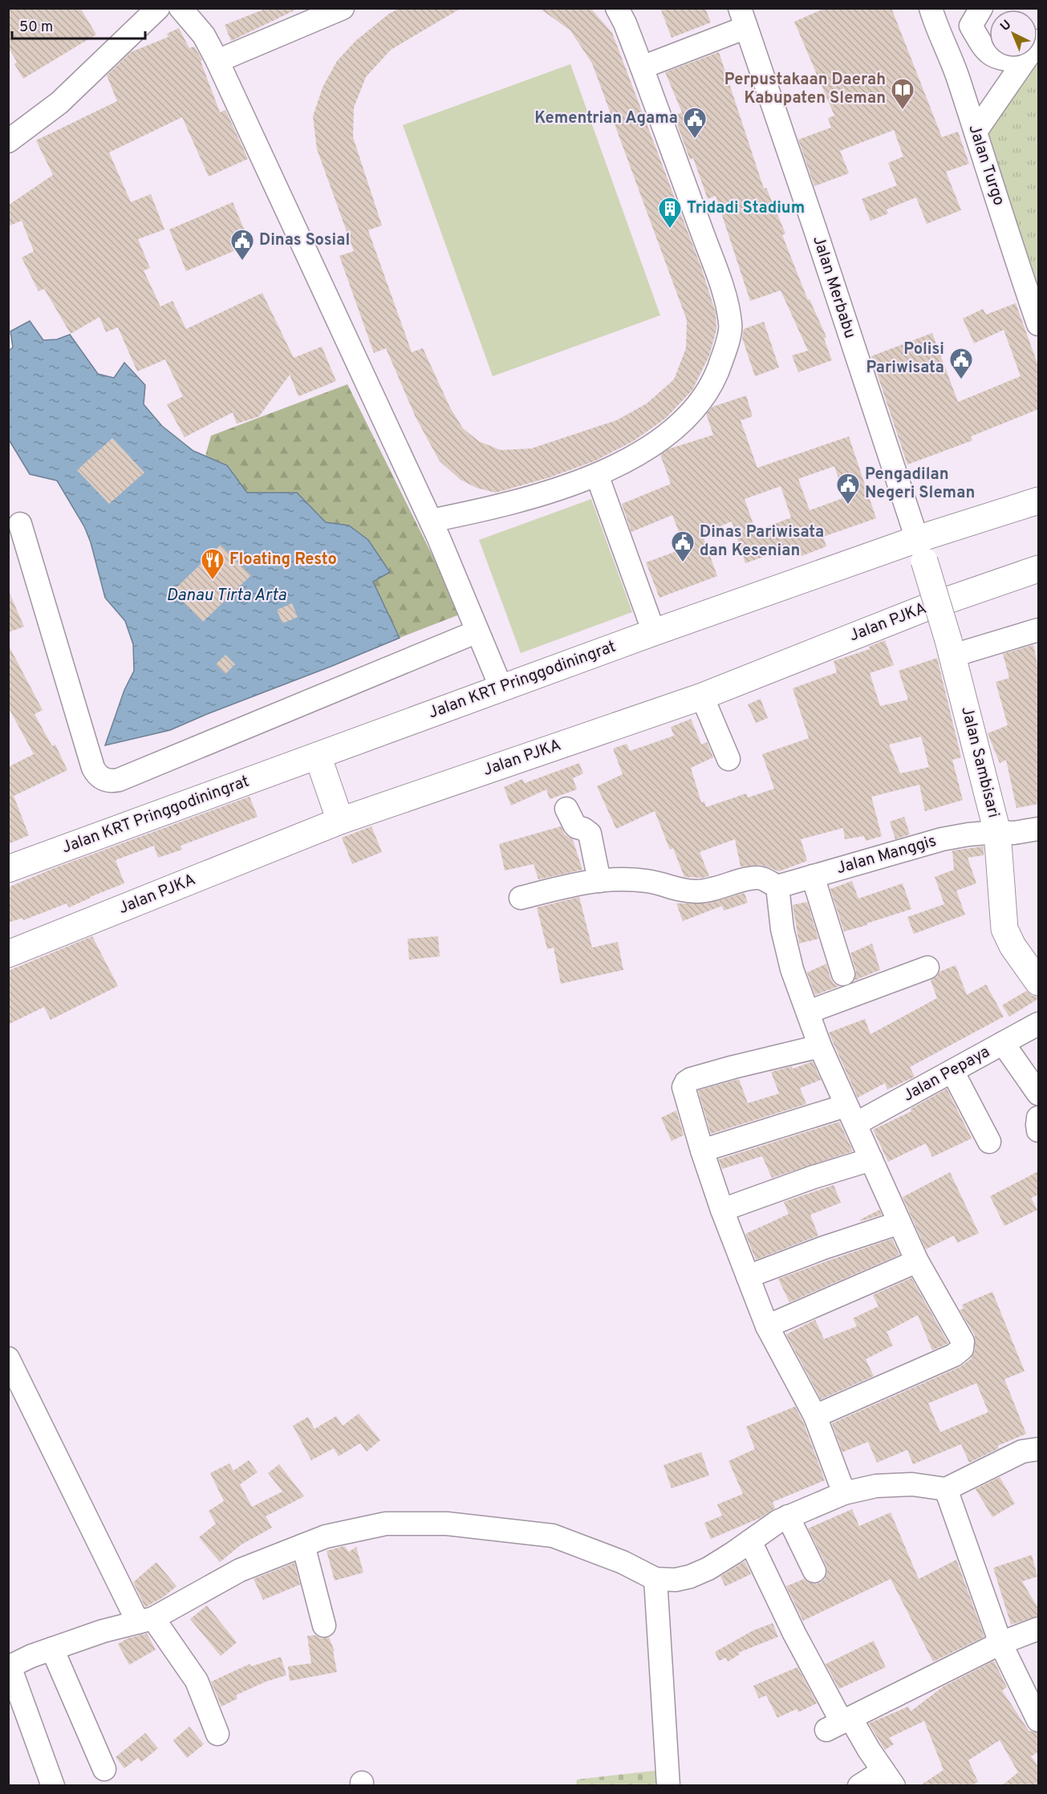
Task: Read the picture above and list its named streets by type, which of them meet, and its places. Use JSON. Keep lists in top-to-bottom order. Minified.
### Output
{"streets":{"main road":["Jalan PJKA","Jalan KRT Pringgodiningrat","Jalan Sambisari"],"street":["Jalan Turgo","Jalan Merbabu","Jalan Manggis","Jalan Pepaya"]},"crossings":[["Jalan Merbabu","Jalan KRT Pringgodiningrat"],["Jalan Merbabu","Jalan Sambisari"],["Jalan KRT Pringgodiningrat","Jalan Sambisari"],["Jalan Sambisari","Jalan Manggis"]],"water":["Danau Tirta Arta"],"places":{"library":["Perpustakaan Daerah Kabupaten Sleman"],"public building":["Kementrian Agama","Dinas Sosial","Polisi Pariwisata","Pengadilan Negeri Sleman","Dinas Pariwisata dan Kesenian"],"building":["Tridadi Stadium"],"restaurant":["Floating Resto"]},"scale_bar":"50 m","north":"top left"}
